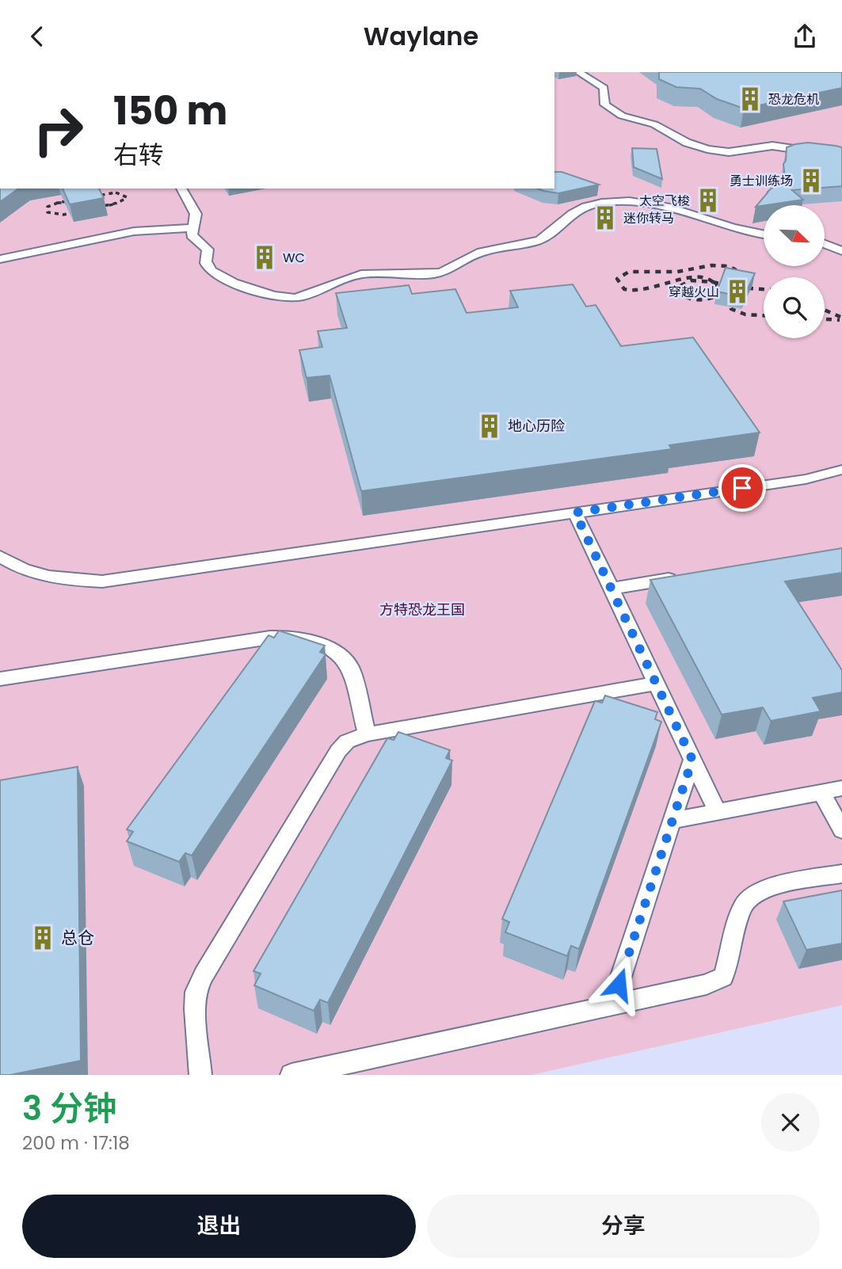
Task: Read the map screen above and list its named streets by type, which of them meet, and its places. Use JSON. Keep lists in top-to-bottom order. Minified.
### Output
{"parks":["方特恐龙王国"],"places":{"building":["恐龙危机","勇士训练场","太空飞梭","迷你转马","WC","穿越火山","地心历险","总仓"]},"north":"bottom right","page":{"header":"Waylane","turn":["150 m","右转"],"heading":["3 分钟","200 m · 17:18"],"buttons":["退出","分享"]}}
